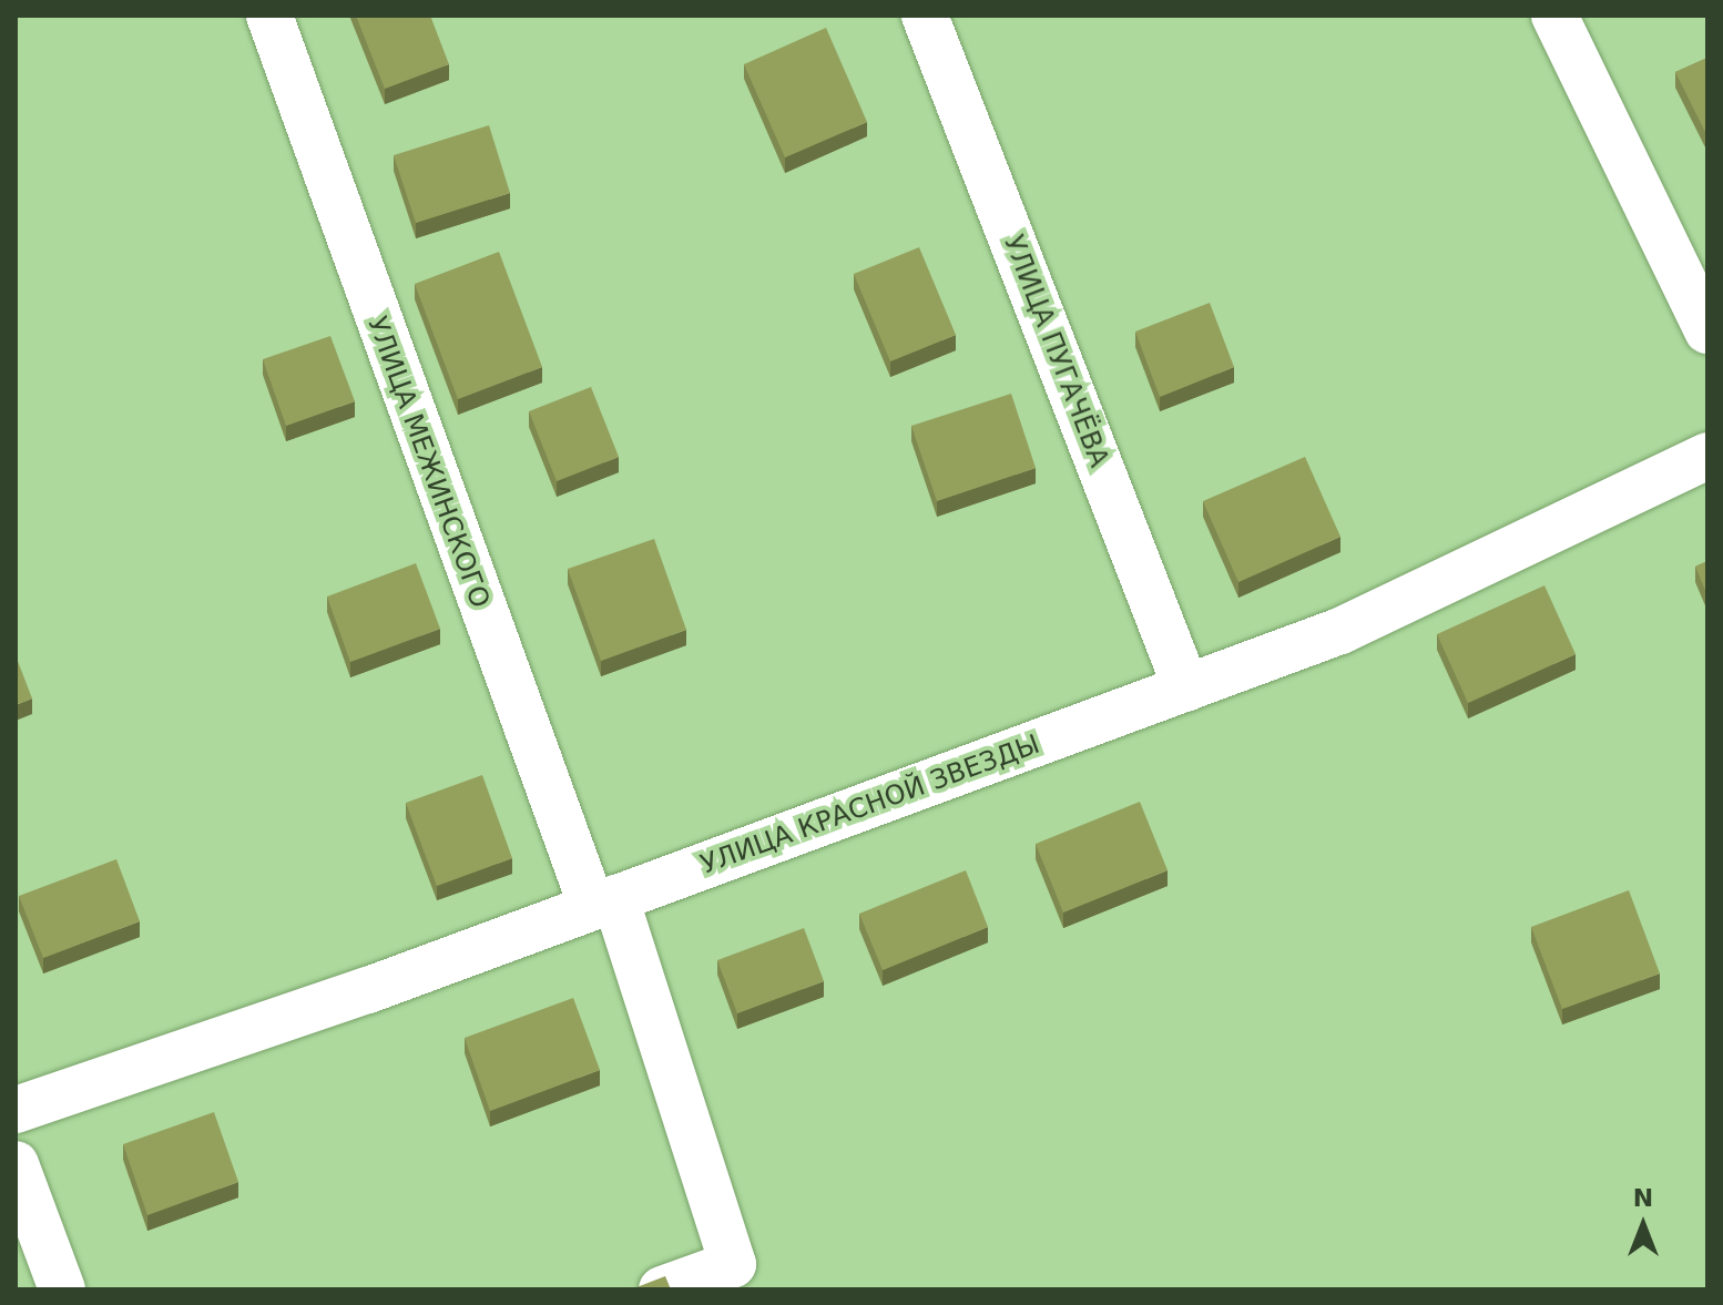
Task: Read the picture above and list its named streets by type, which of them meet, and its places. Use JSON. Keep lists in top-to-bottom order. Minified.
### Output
{"streets":{"street":["УЛИЦА ПУГАЧЁВА","УЛИЦА МЕЖИНСКОГО","УЛИЦА КРАСНОЙ ЗВЕЗДЫ"]},"crossings":[["УЛИЦА ПУГАЧЁВА","УЛИЦА КРАСНОЙ ЗВЕЗДЫ"],["УЛИЦА МЕЖИНСКОГО","УЛИЦА КРАСНОЙ ЗВЕЗДЫ"]],"north":"top"}
